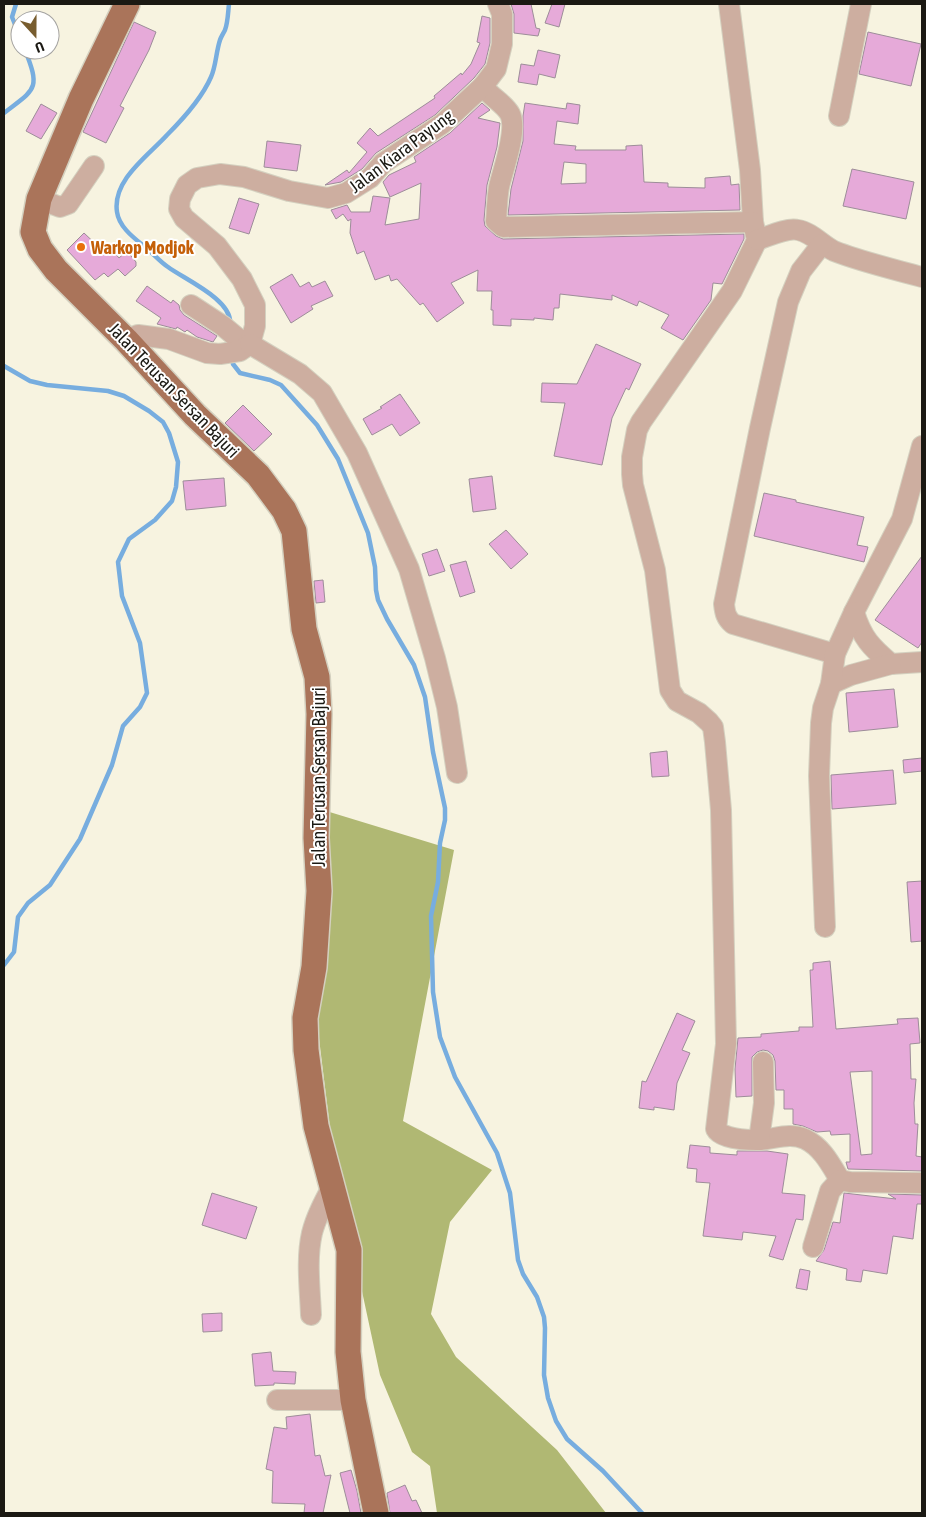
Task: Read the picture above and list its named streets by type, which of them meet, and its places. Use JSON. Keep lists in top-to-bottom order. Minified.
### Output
{"streets":{"main road":["Jalan Terusan Sersan Bajuri"],"street":["Jalan Kiara Payung"]},"places":["Warkop Modjok"],"north":"bottom"}
